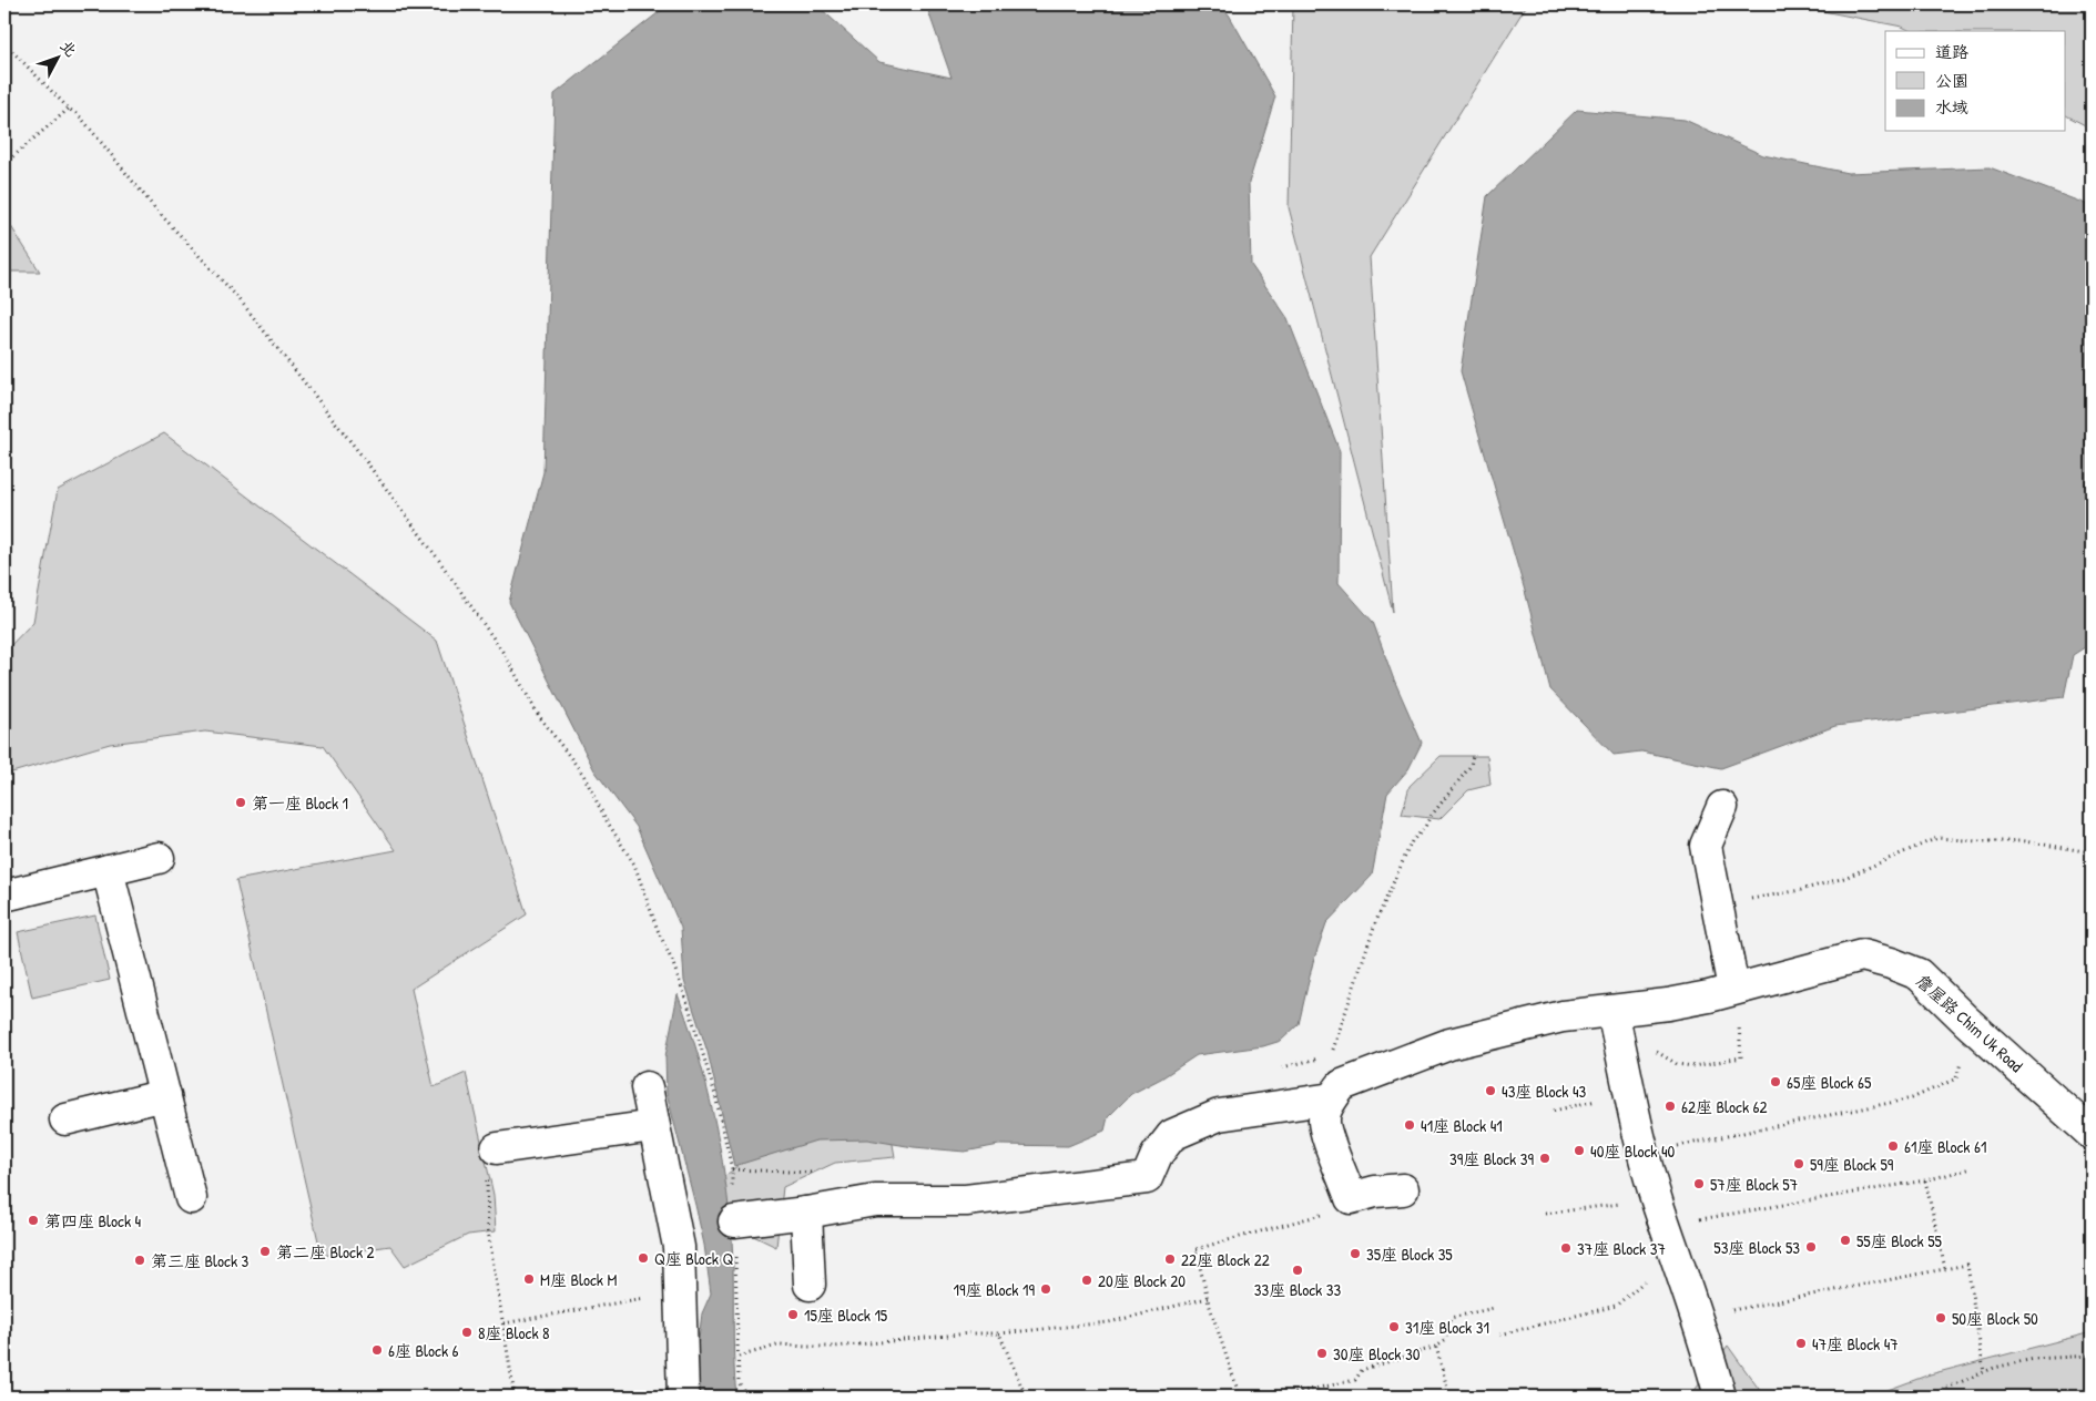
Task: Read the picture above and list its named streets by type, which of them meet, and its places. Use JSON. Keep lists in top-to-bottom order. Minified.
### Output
{"streets":{"street":["詹屋路 Chim Uk Road"]},"places":["第一座 Block 1","65座 Block 65","43座 Block 43","62座 Block 62","41座 Block 41","61座 Block 61","40座 Block 40","39座 Block 39","59座 Block 59","57座 Block 57","第四座 Block 4","55座 Block 55","53座 Block 53","37座 Block 37","第二座 Block 2","35座 Block 35","Q座 Block Q","22座 Block 22","第三座 Block 3","33座 Block 33","M座 Block M","20座 Block 20","19座 Block 19","15座 Block 15","50座 Block 50","31座 Block 31","8座 Block 8","47座 Block 47","6座 Block 6","30座 Block 30"],"legend":["道路","公園","水域"],"north":"top right"}
